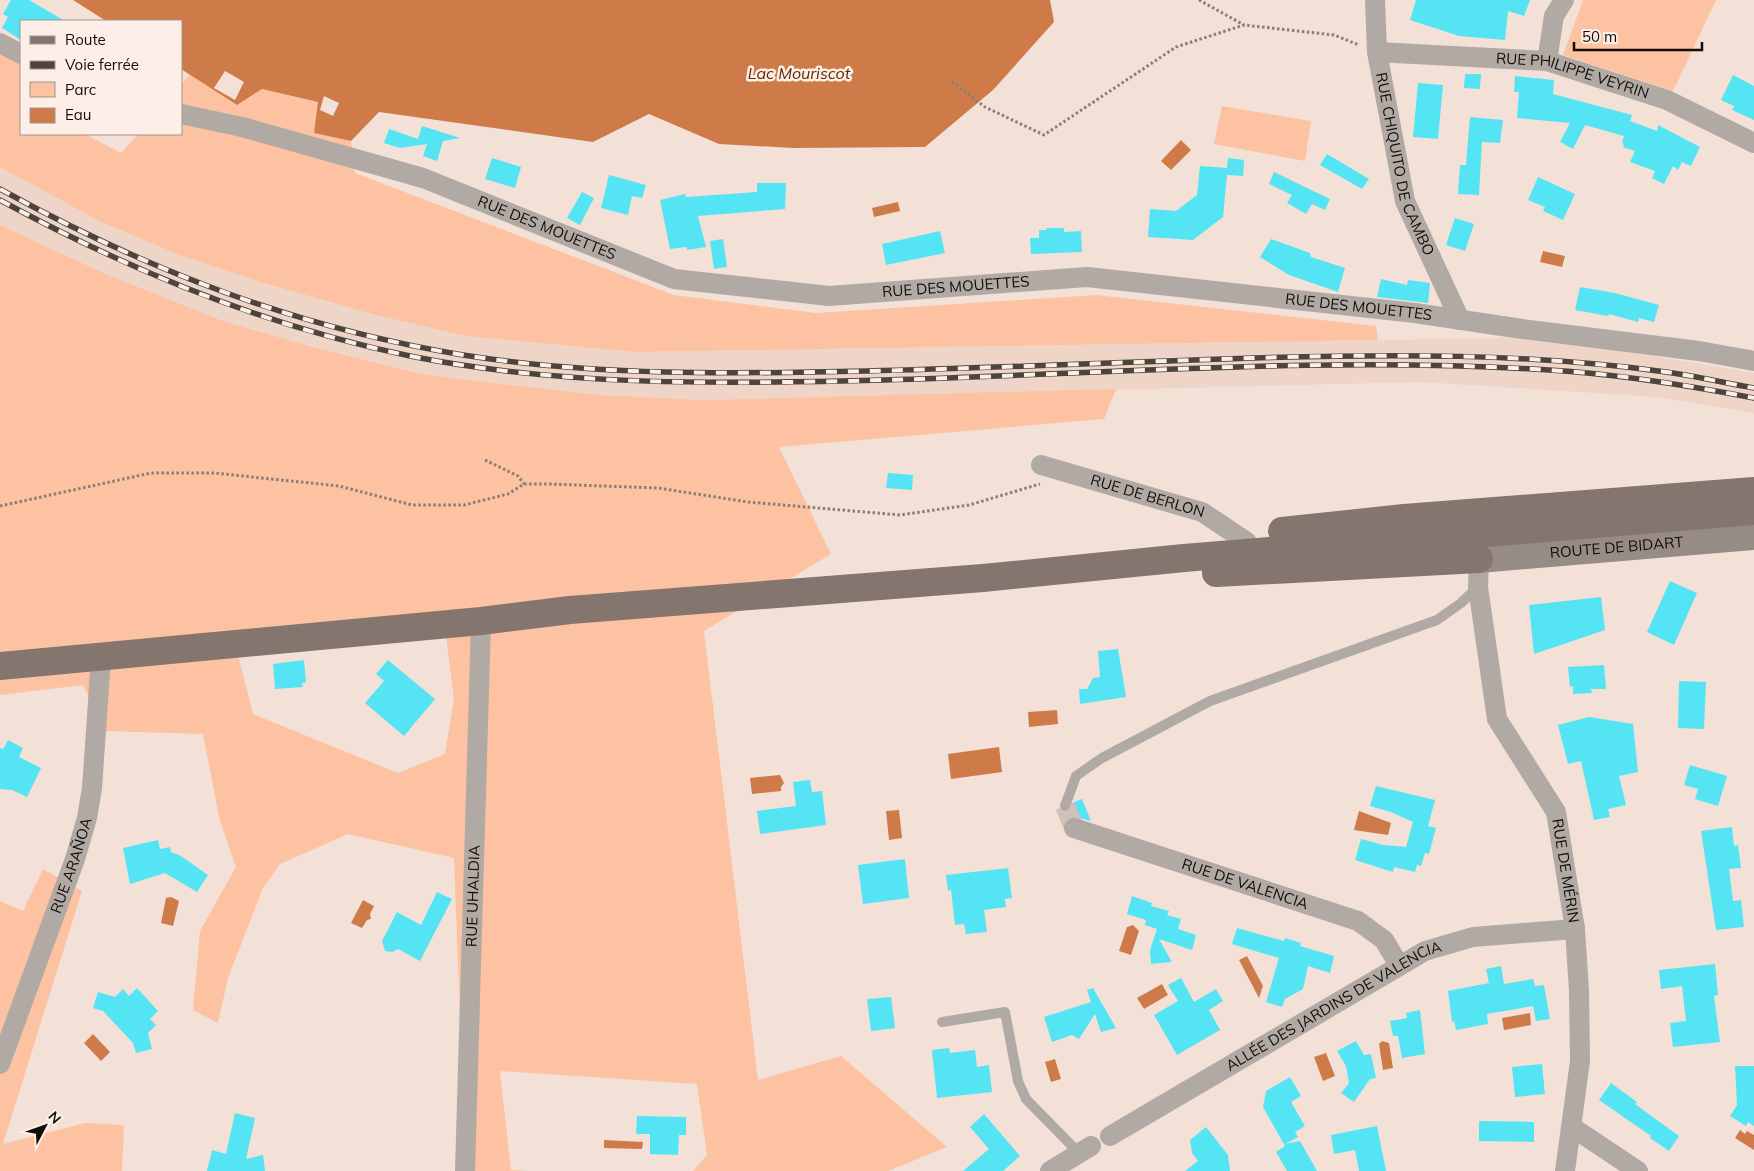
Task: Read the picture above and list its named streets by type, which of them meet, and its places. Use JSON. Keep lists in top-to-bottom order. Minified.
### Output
{"streets":{"main road":["ROUTE DE BIDART"],"street":["RUE PHILIPPE VEYRIN","RUE CHIQUITO DE CAMBO","RUE DES MOUETTES","RUE DE BERLON","RUE ARAÑOA","RUE DE MÉRIN","RUE DE VALENCIA","RUE UHALDIA","ALLÉE DES JARDINS DE VALENCIA"]},"crossings":[["RUE PHILIPPE VEYRIN","RUE CHIQUITO DE CAMBO"],["RUE CHIQUITO DE CAMBO","RUE DES MOUETTES"],["ROUTE DE BIDART","RUE DE MÉRIN"],["RUE DE MÉRIN","ALLÉE DES JARDINS DE VALENCIA"],["RUE DE VALENCIA","ALLÉE DES JARDINS DE VALENCIA"]],"water":["Lac Mouriscot"],"legend":["Route","Voie ferrée","Parc","Eau"],"scale_bar":"50 m","north":"top right"}
